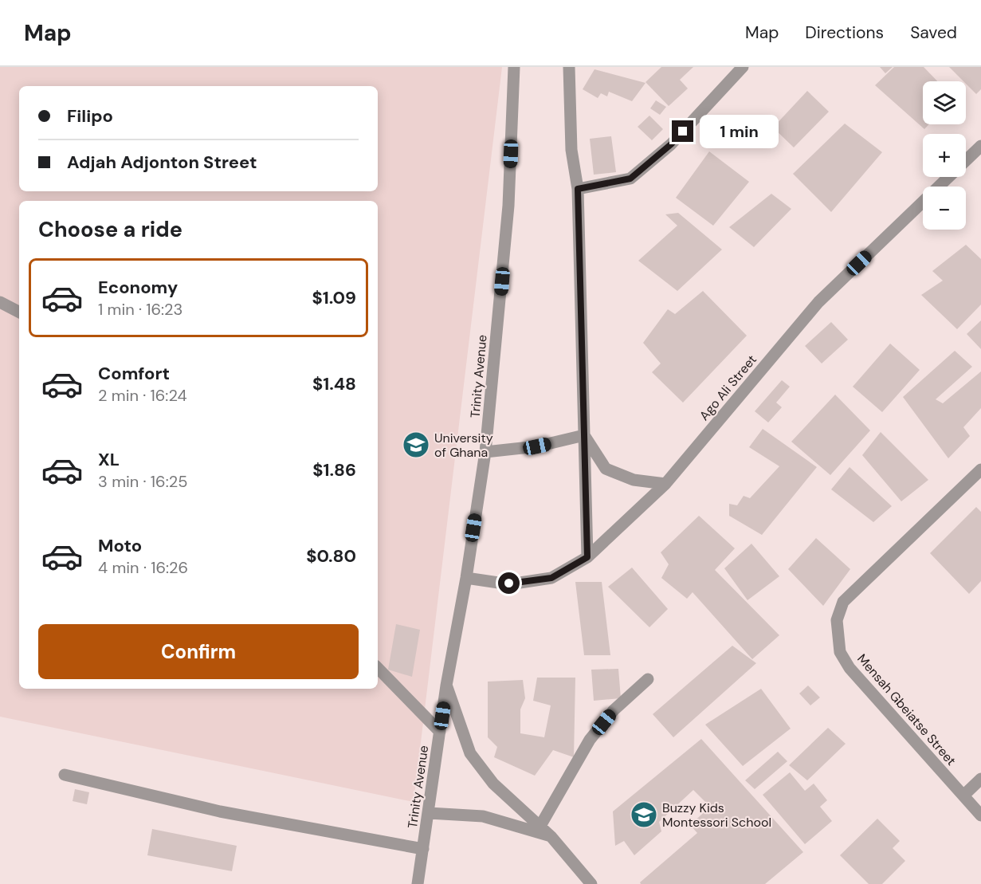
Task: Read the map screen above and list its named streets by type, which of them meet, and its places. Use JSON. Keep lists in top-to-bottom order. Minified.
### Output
{"streets":{"street":["Trinity Avenue","Ago Ali Street","Mensah Gbeiatse Street"]},"crossings":[["Trinity Avenue","Ago Ali Street"]],"places":{"school or university":["University of Ghana","Buzzy Kids Montessori School"]},"page":{"header":"Map","nav":["Map","Directions","Saved"],"map_buttons":["+","−"],"banner":["Filipo","Adjah Adjonton Street"],"bubble":"1 min","heading":"Choose a ride","list":[{"name":"Economy","note":"1 min · 16:23","value":"$1.09"},{"name":"Comfort","note":"2 min · 16:24","value":"$1.48"},{"name":"XL","note":"3 min · 16:25","value":"$1.86"},{"name":"Moto","note":"4 min · 16:26","value":"$0.80"}],"buttons":"Confirm"}}
